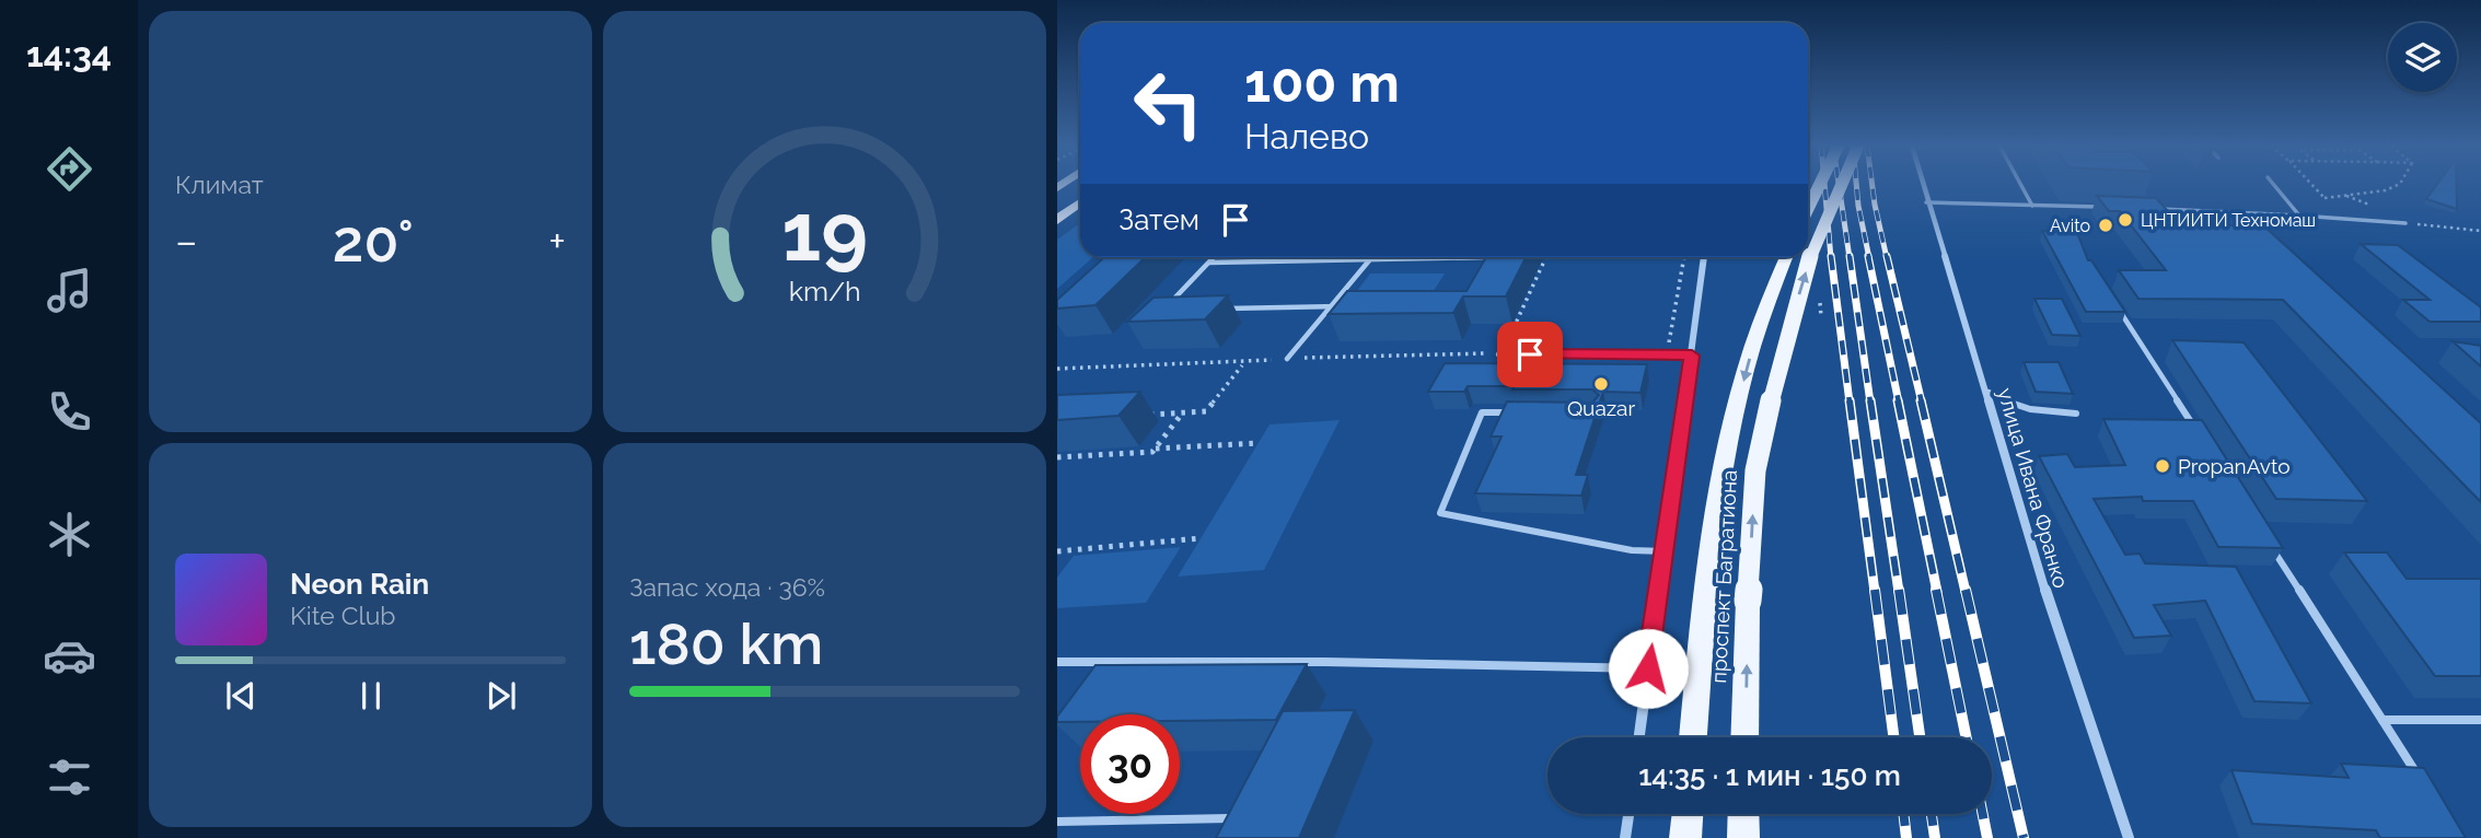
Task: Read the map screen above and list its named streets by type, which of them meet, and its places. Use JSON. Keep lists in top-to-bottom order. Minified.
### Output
{"streets":{"main road":["проспект Багратиона"],"street":["улица Ивана Франко"]},"places":["ЦНТИИТИ Техномаш","Avito","Quazar","PropanAvto"],"page":{"tabs":"14:34","tile":["Климат",["Запас хода · 36%","180 km"]],"turn":["100 m","Налево"],"then":"Затем","heat":["−","20°","+"],"song":["Neon Rain","Kite Club"],"limit":"30","trip":"14:35 · 1 мин · 150 m","gauge":["19","km/h"]}}
